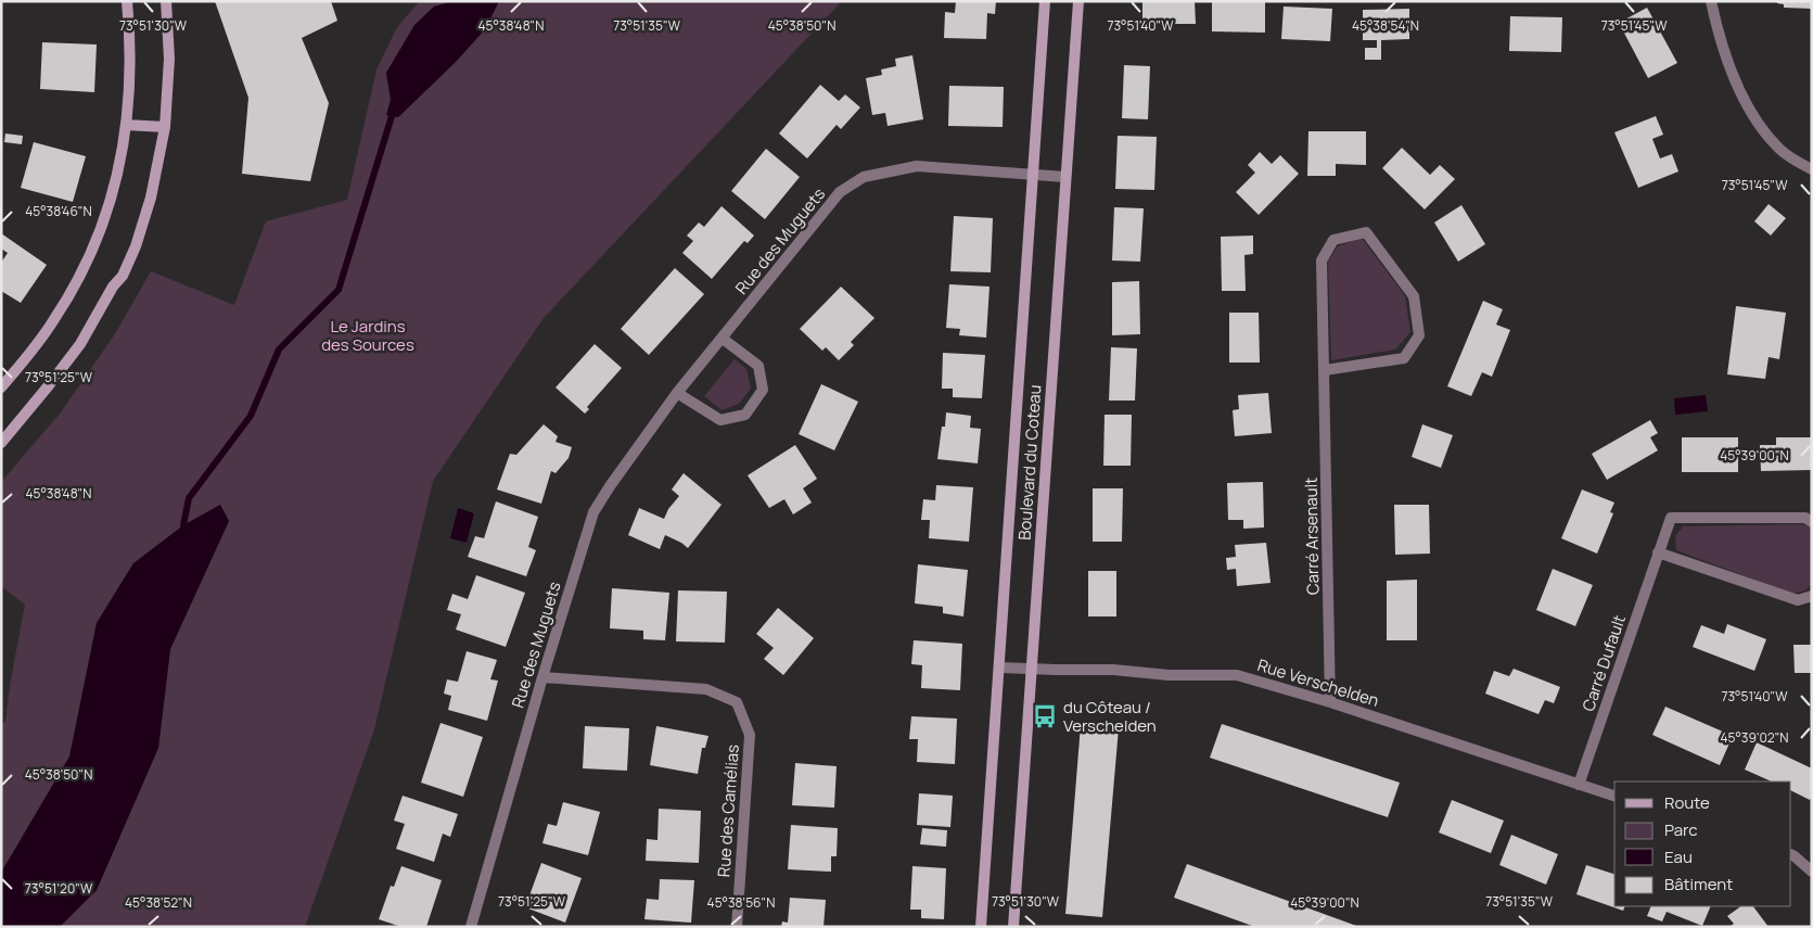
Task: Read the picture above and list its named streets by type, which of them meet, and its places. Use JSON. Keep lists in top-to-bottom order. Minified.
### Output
{"streets":{"street":["Rue des Muguets","Boulevard du Coteau","Carré Arsenault","Carré Dufault","Rue Verschelden","Rue des Camélias"]},"crossings":[["Rue des Muguets","Boulevard du Coteau"],["Rue des Muguets","Rue des Camélias"],["Boulevard du Coteau","Rue Verschelden"],["Carré Arsenault","Rue Verschelden"],["Carré Dufault","Rue Verschelden"]],"parks":["Le Jardins des Sources"],"places":{"bus stop":["du Côteau / Verschelden"]},"legend":["Route","Parc","Eau","Bâtiment"],"coordinates":["45°38'48\"N","45°38'50\"N","45°38'54\"N","73°51'30\"W","73°51'35\"W","73°51'40\"W","73°51'45\"W","45°38'46\"N","73°51'25\"W","45°39'00\"N","45°39'02\"N","73°51'20\"W","45°38'52\"N","45°38'56\"N"]}
